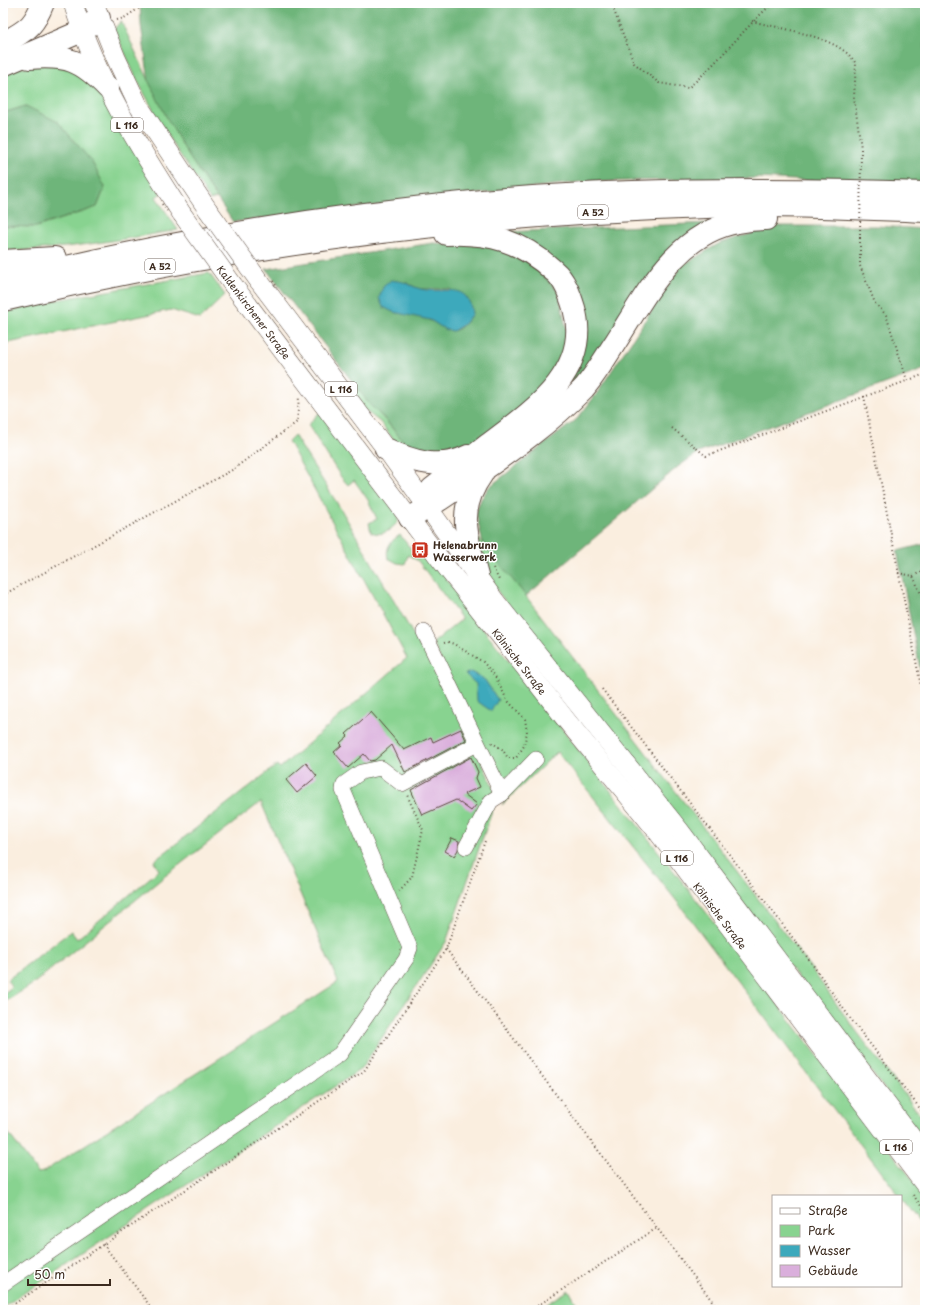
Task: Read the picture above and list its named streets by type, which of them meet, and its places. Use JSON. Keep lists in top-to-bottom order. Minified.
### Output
{"streets":{"highway":["A 52"],"main road":["L 116","Kaldenkirchener Straße","Kölnische Straße"]},"crossings":[["Kaldenkirchener Straße","Kölnische Straße"]],"places":{"bus stop":["Helenabrunn Wasserwerk"]},"legend":["Straße","Park","Wasser","Gebäude"],"scale_bar":"50 m"}
